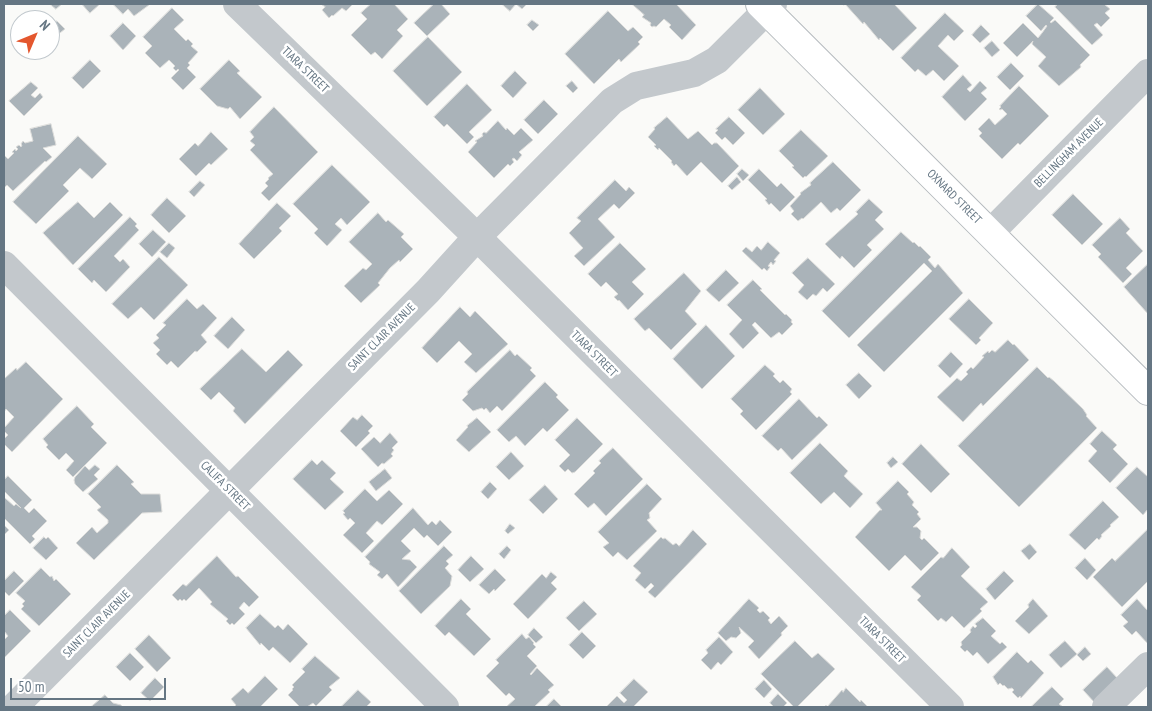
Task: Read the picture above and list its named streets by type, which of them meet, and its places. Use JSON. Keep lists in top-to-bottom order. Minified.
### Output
{"streets":{"main road":["OXNARD STREET"],"street":["TIARA STREET","BELLINGHAM AVENUE","SAINT CLAIR AVENUE","CALIFA STREET"]},"crossings":[["TIARA STREET","SAINT CLAIR AVENUE"],["BELLINGHAM AVENUE","OXNARD STREET"],["OXNARD STREET","SAINT CLAIR AVENUE"],["SAINT CLAIR AVENUE","CALIFA STREET"]],"scale_bar":"50 m","north":"top right"}
